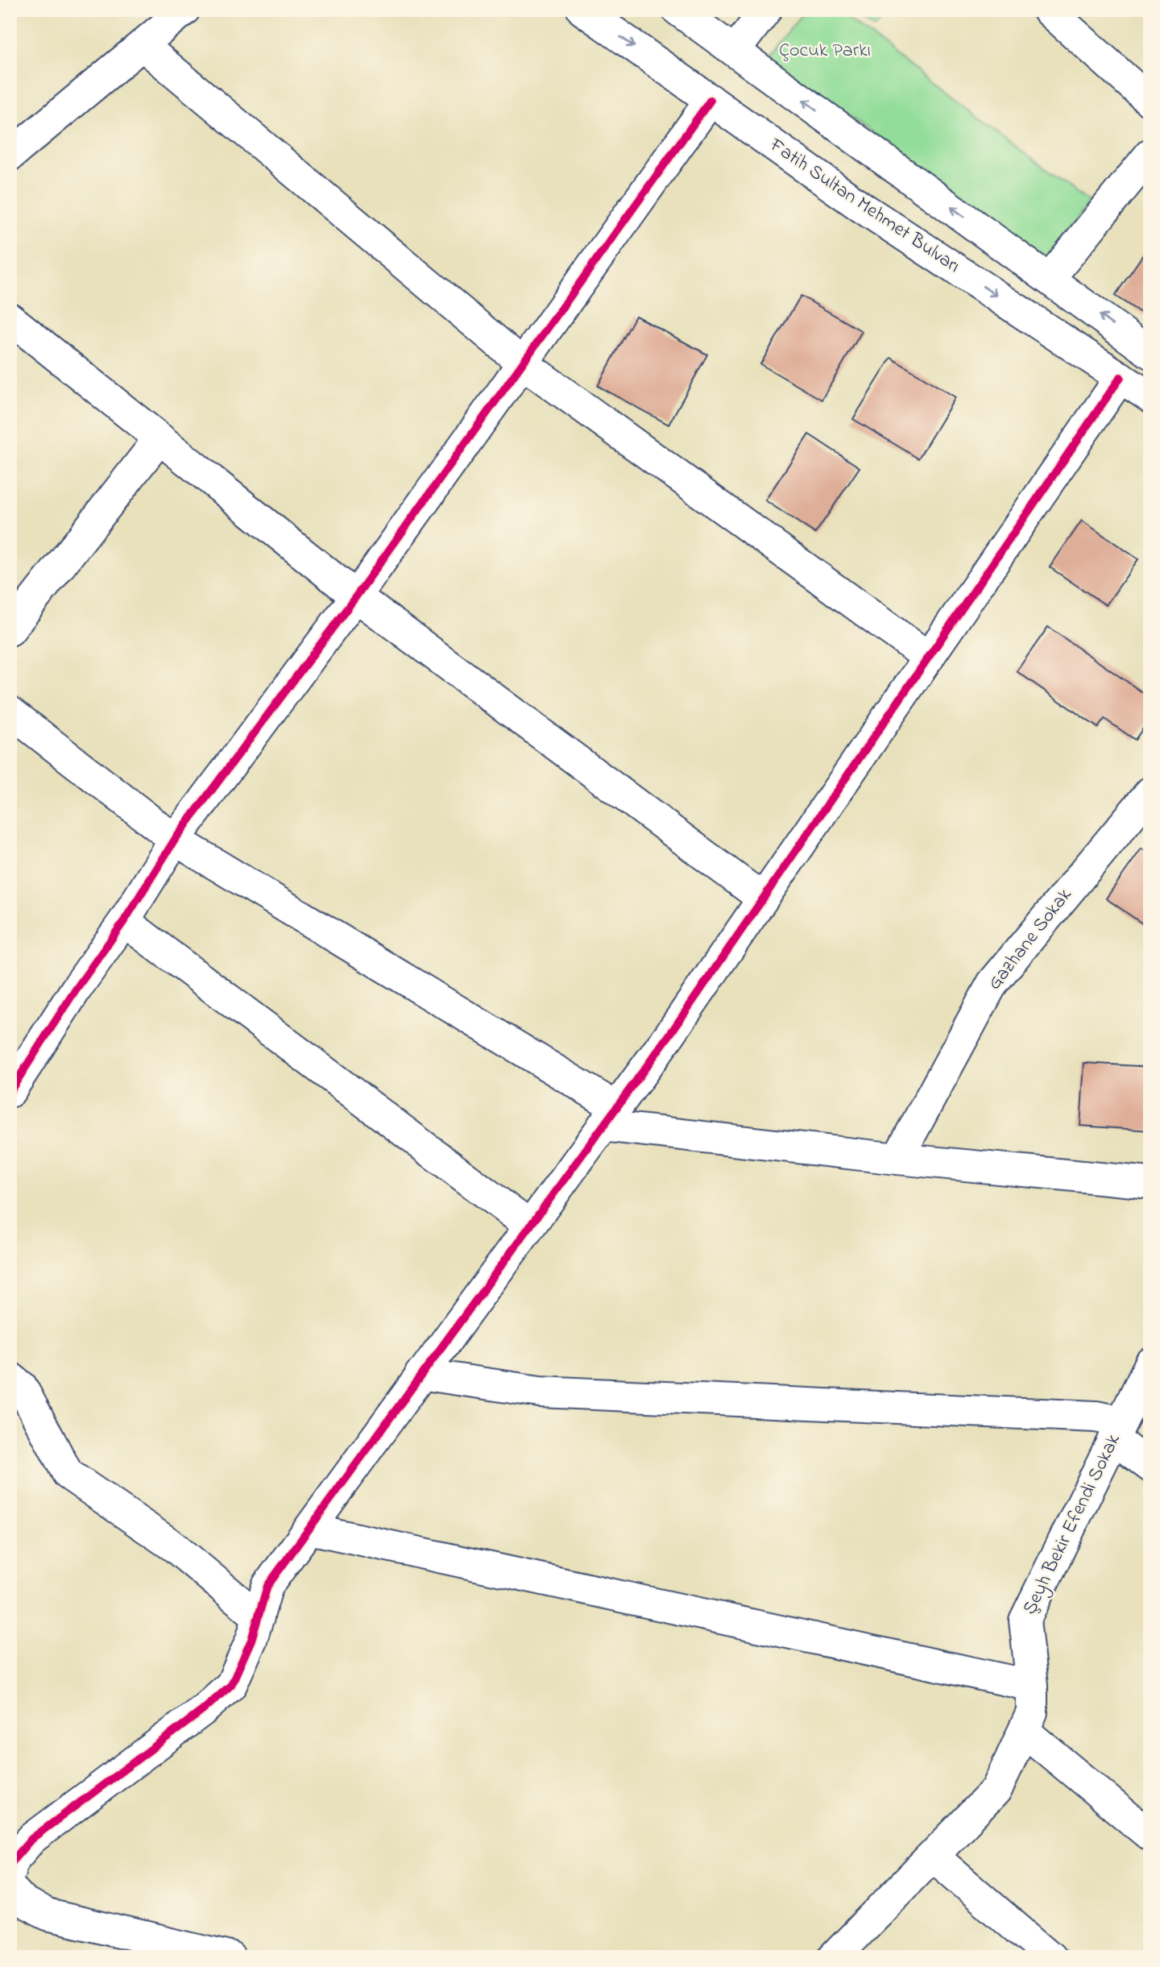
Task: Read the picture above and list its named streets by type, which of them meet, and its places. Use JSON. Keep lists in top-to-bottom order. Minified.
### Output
{"streets":{"street":["Fatih Sultan Mehmet Bulvarı","Gazhane Sokak","Şeyh Bekir Efendi Sokak"]},"parks":["Çocuk Parkı"]}
